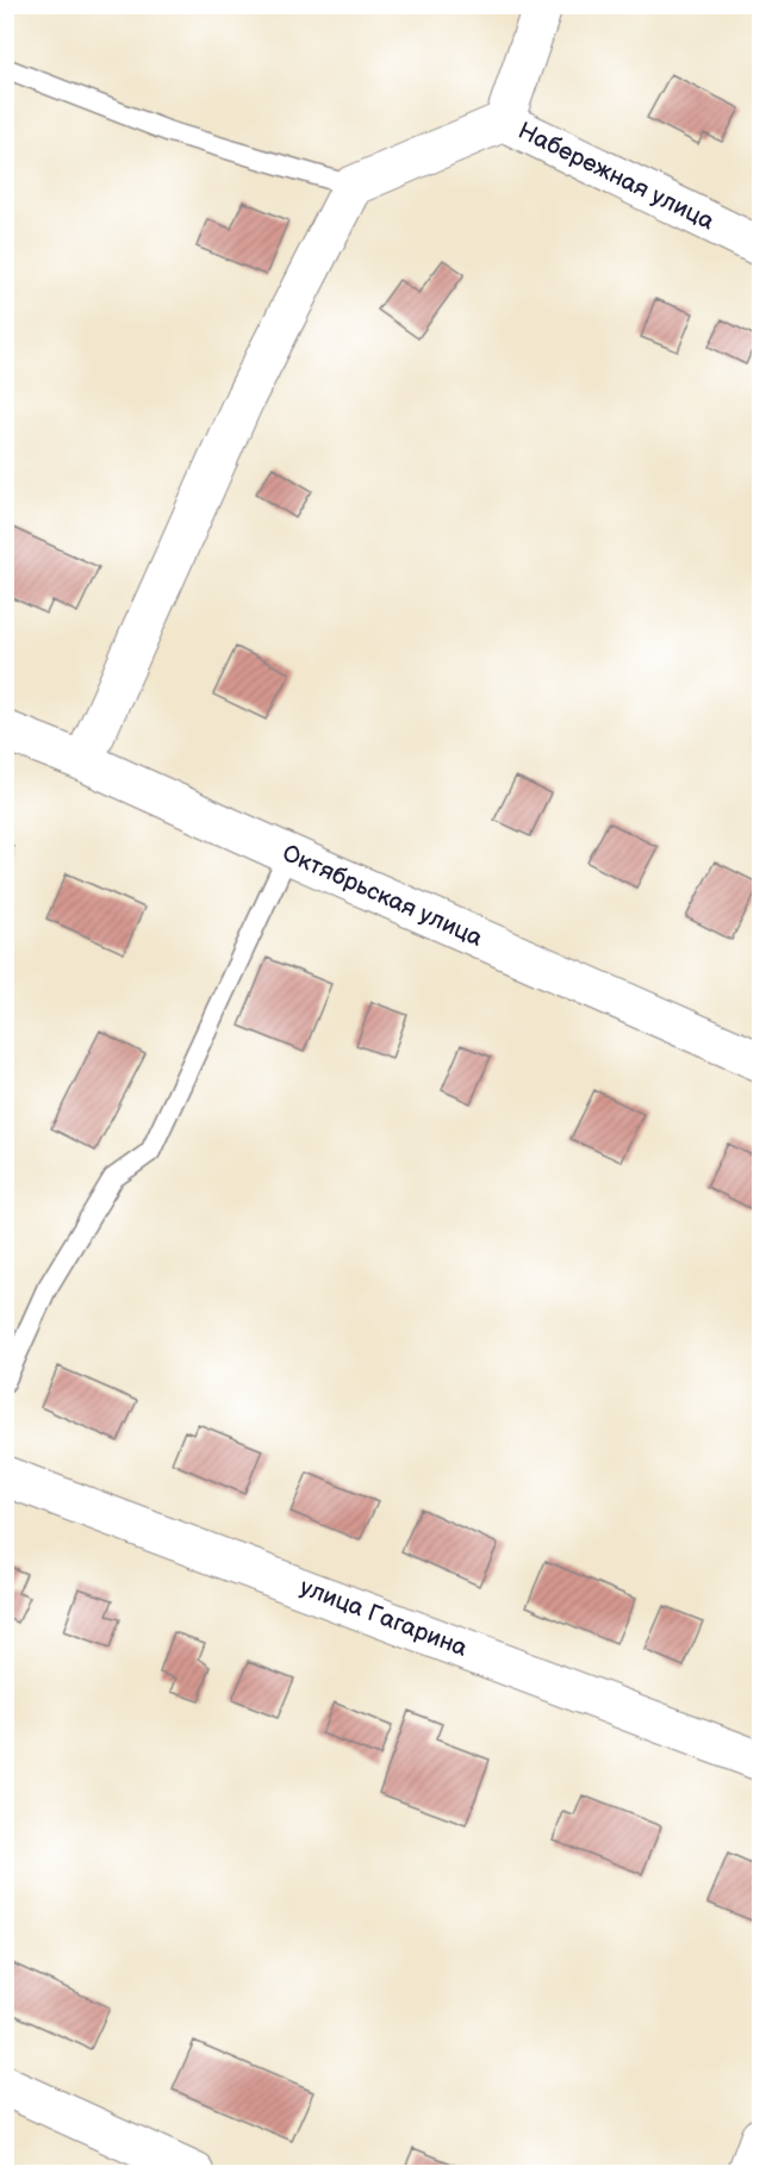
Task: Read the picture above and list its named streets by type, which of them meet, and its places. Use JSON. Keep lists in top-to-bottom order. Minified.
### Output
{"streets":{"street":["Набережная улица","Октябрьская улица","улица Гагарина"]}}
